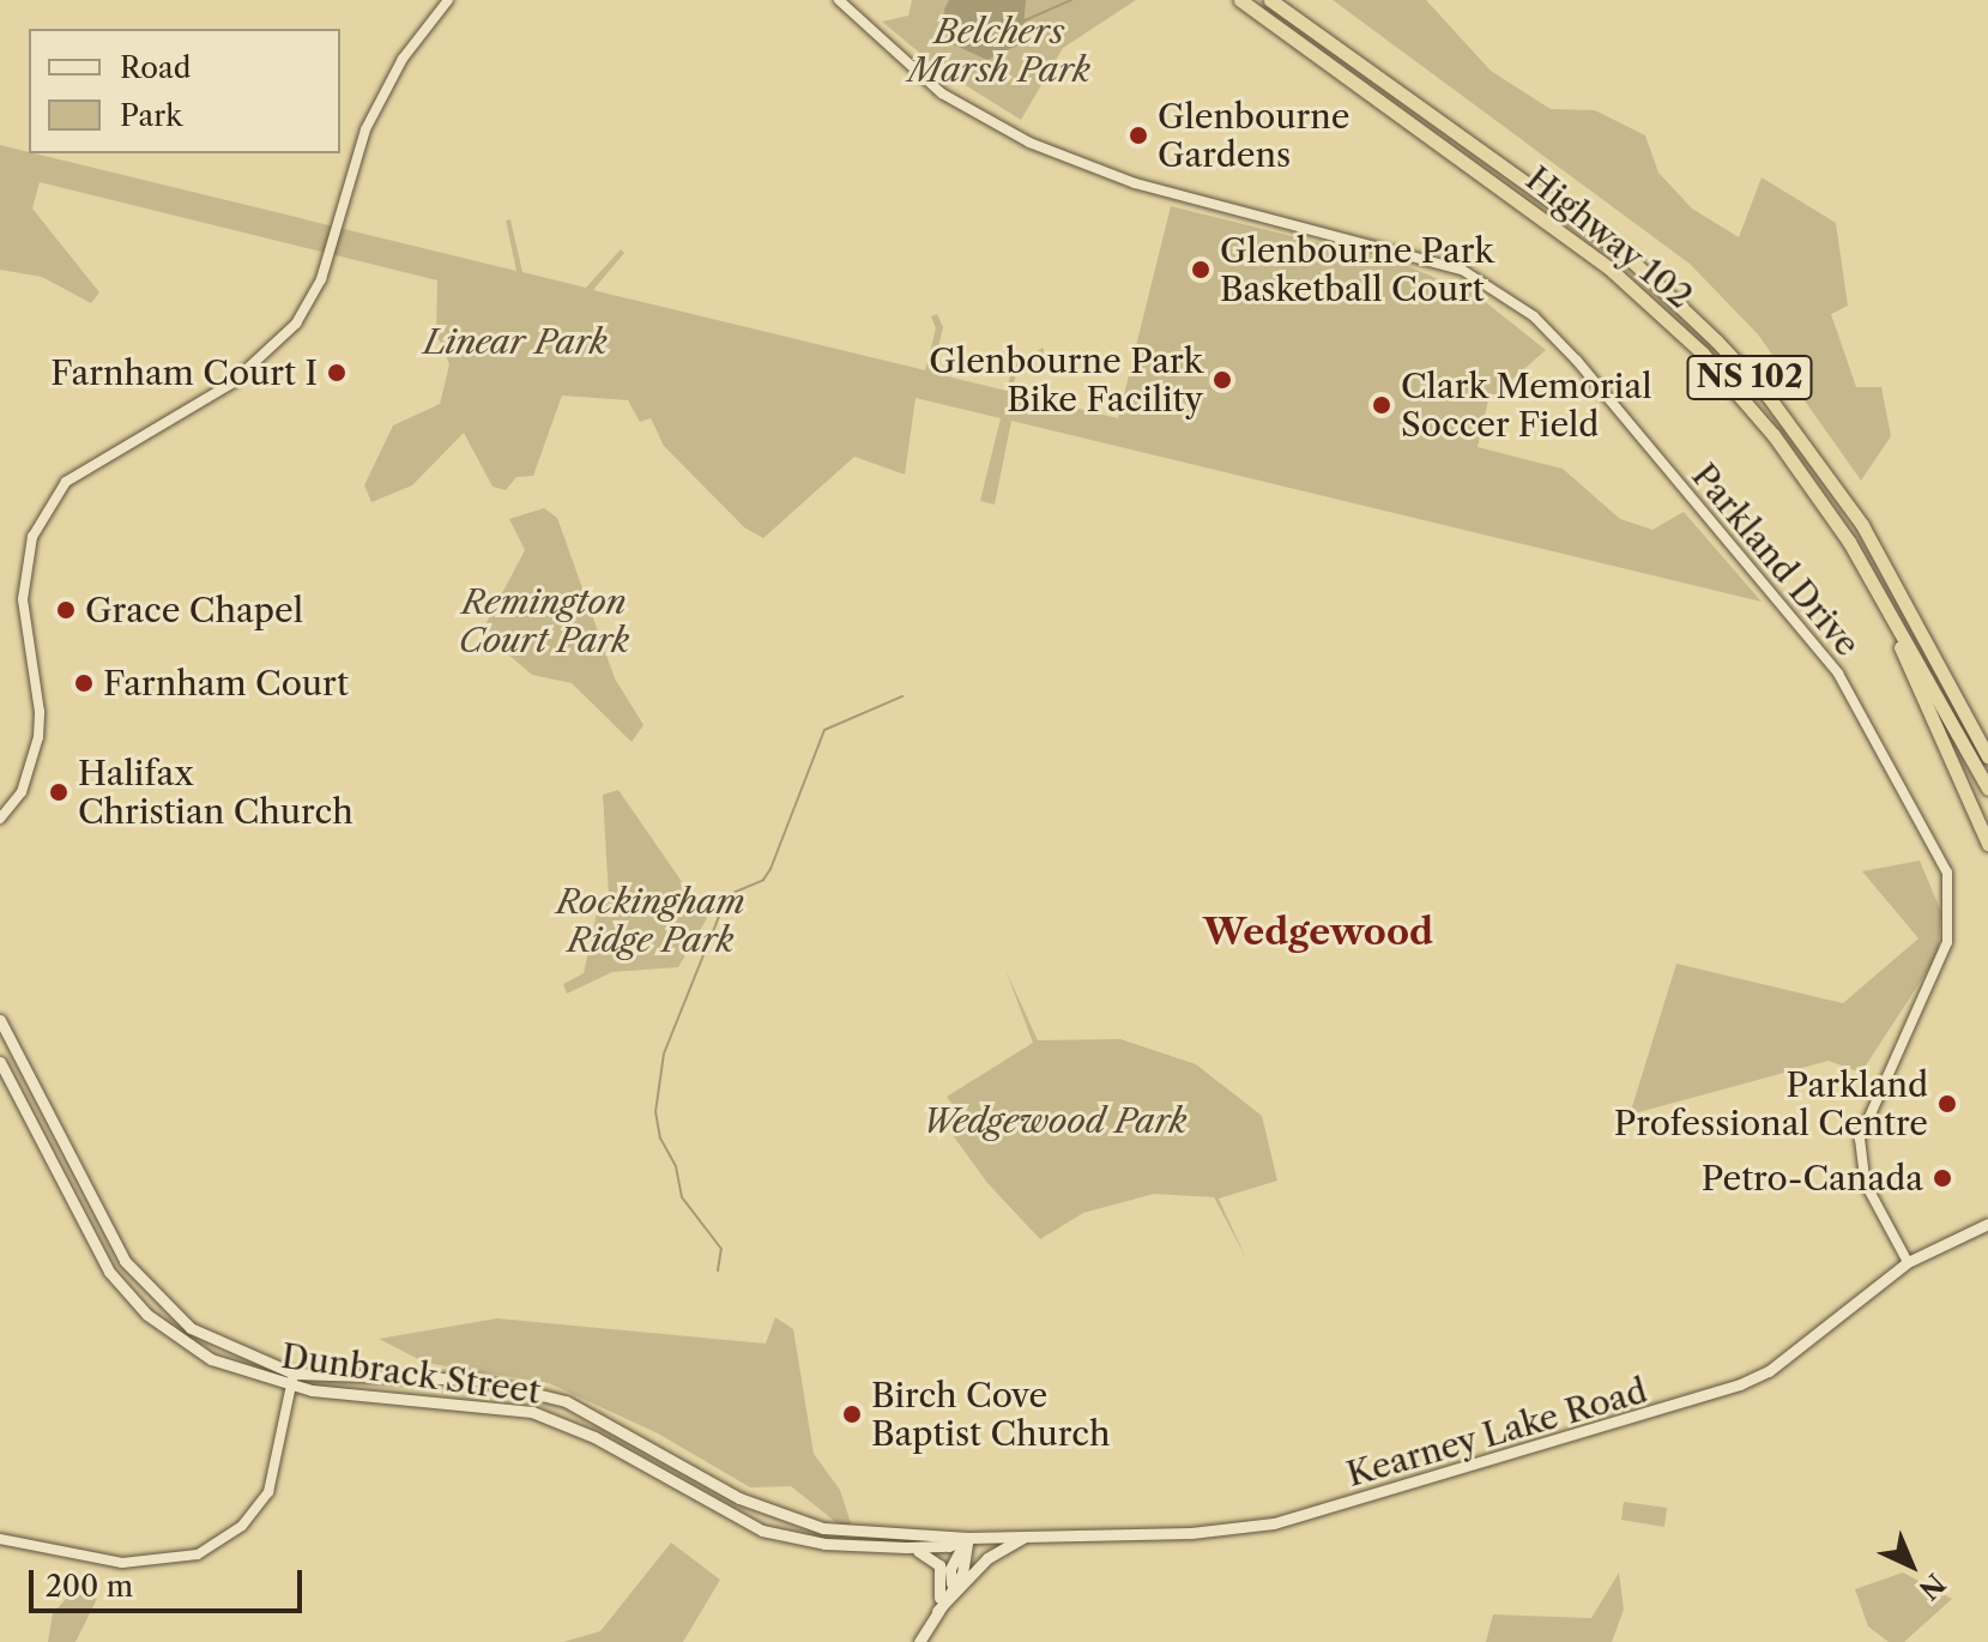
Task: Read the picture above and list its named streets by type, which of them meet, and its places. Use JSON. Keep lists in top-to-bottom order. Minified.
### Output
{"streets":{"highway":["Highway 102","NS 102"],"main road":["Dunbrack Street","Kearney Lake Road"],"street":["Parkland Drive"]},"crossings":[["Parkland Drive","Kearney Lake Road"],["Dunbrack Street","Kearney Lake Road"]],"districts":["Wedgewood"],"parks":["Belchers Marsh Park","Linear Park","Remington Court Park","Rockingham Ridge Park","Wedgewood Park"],"places":["Glenbourne Gardens","Glenbourne Park Basketball Court","Farnham Court I","Glenbourne Park Bike Facility","Clark Memorial Soccer Field","Grace Chapel","Farnham Court","Halifax Christian Church","Parkland Professional Centre","Petro-Canada","Birch Cove Baptist Church"],"legend":["Road","Park"],"scale_bar":"200 m","north":"bottom right"}
